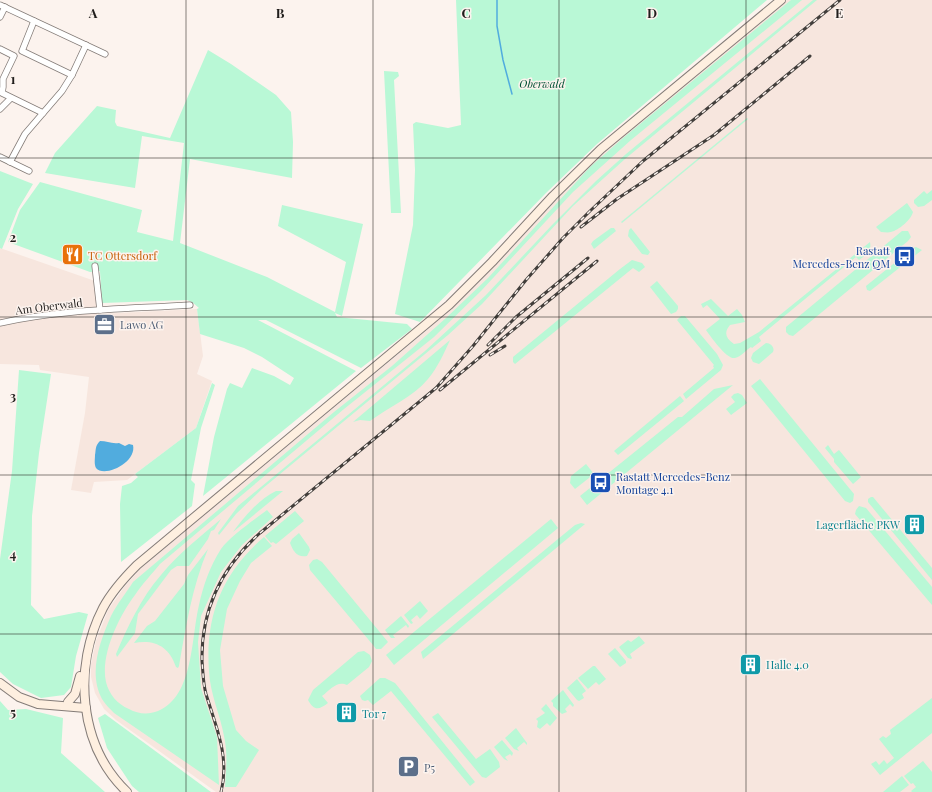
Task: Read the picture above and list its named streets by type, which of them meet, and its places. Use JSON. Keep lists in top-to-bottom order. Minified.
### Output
{"streets":{"street":["Am Oberwald"]},"parks":["Oberwald"],"places":{"restaurant":["TC Ottersdorf"],"bus stop":["Rastatt Mercedes-Benz QM","Rastatt Mercedes-Benz Montage 4.1"],"office":["Lawo AG"],"building":["Lagerfläche PKW","Halle 4.0","Tor 7"],"parking":["P5"]},"grid":{"columns":["A","B","C","D","E"],"rows":["1","2","3","4","5"]}}
